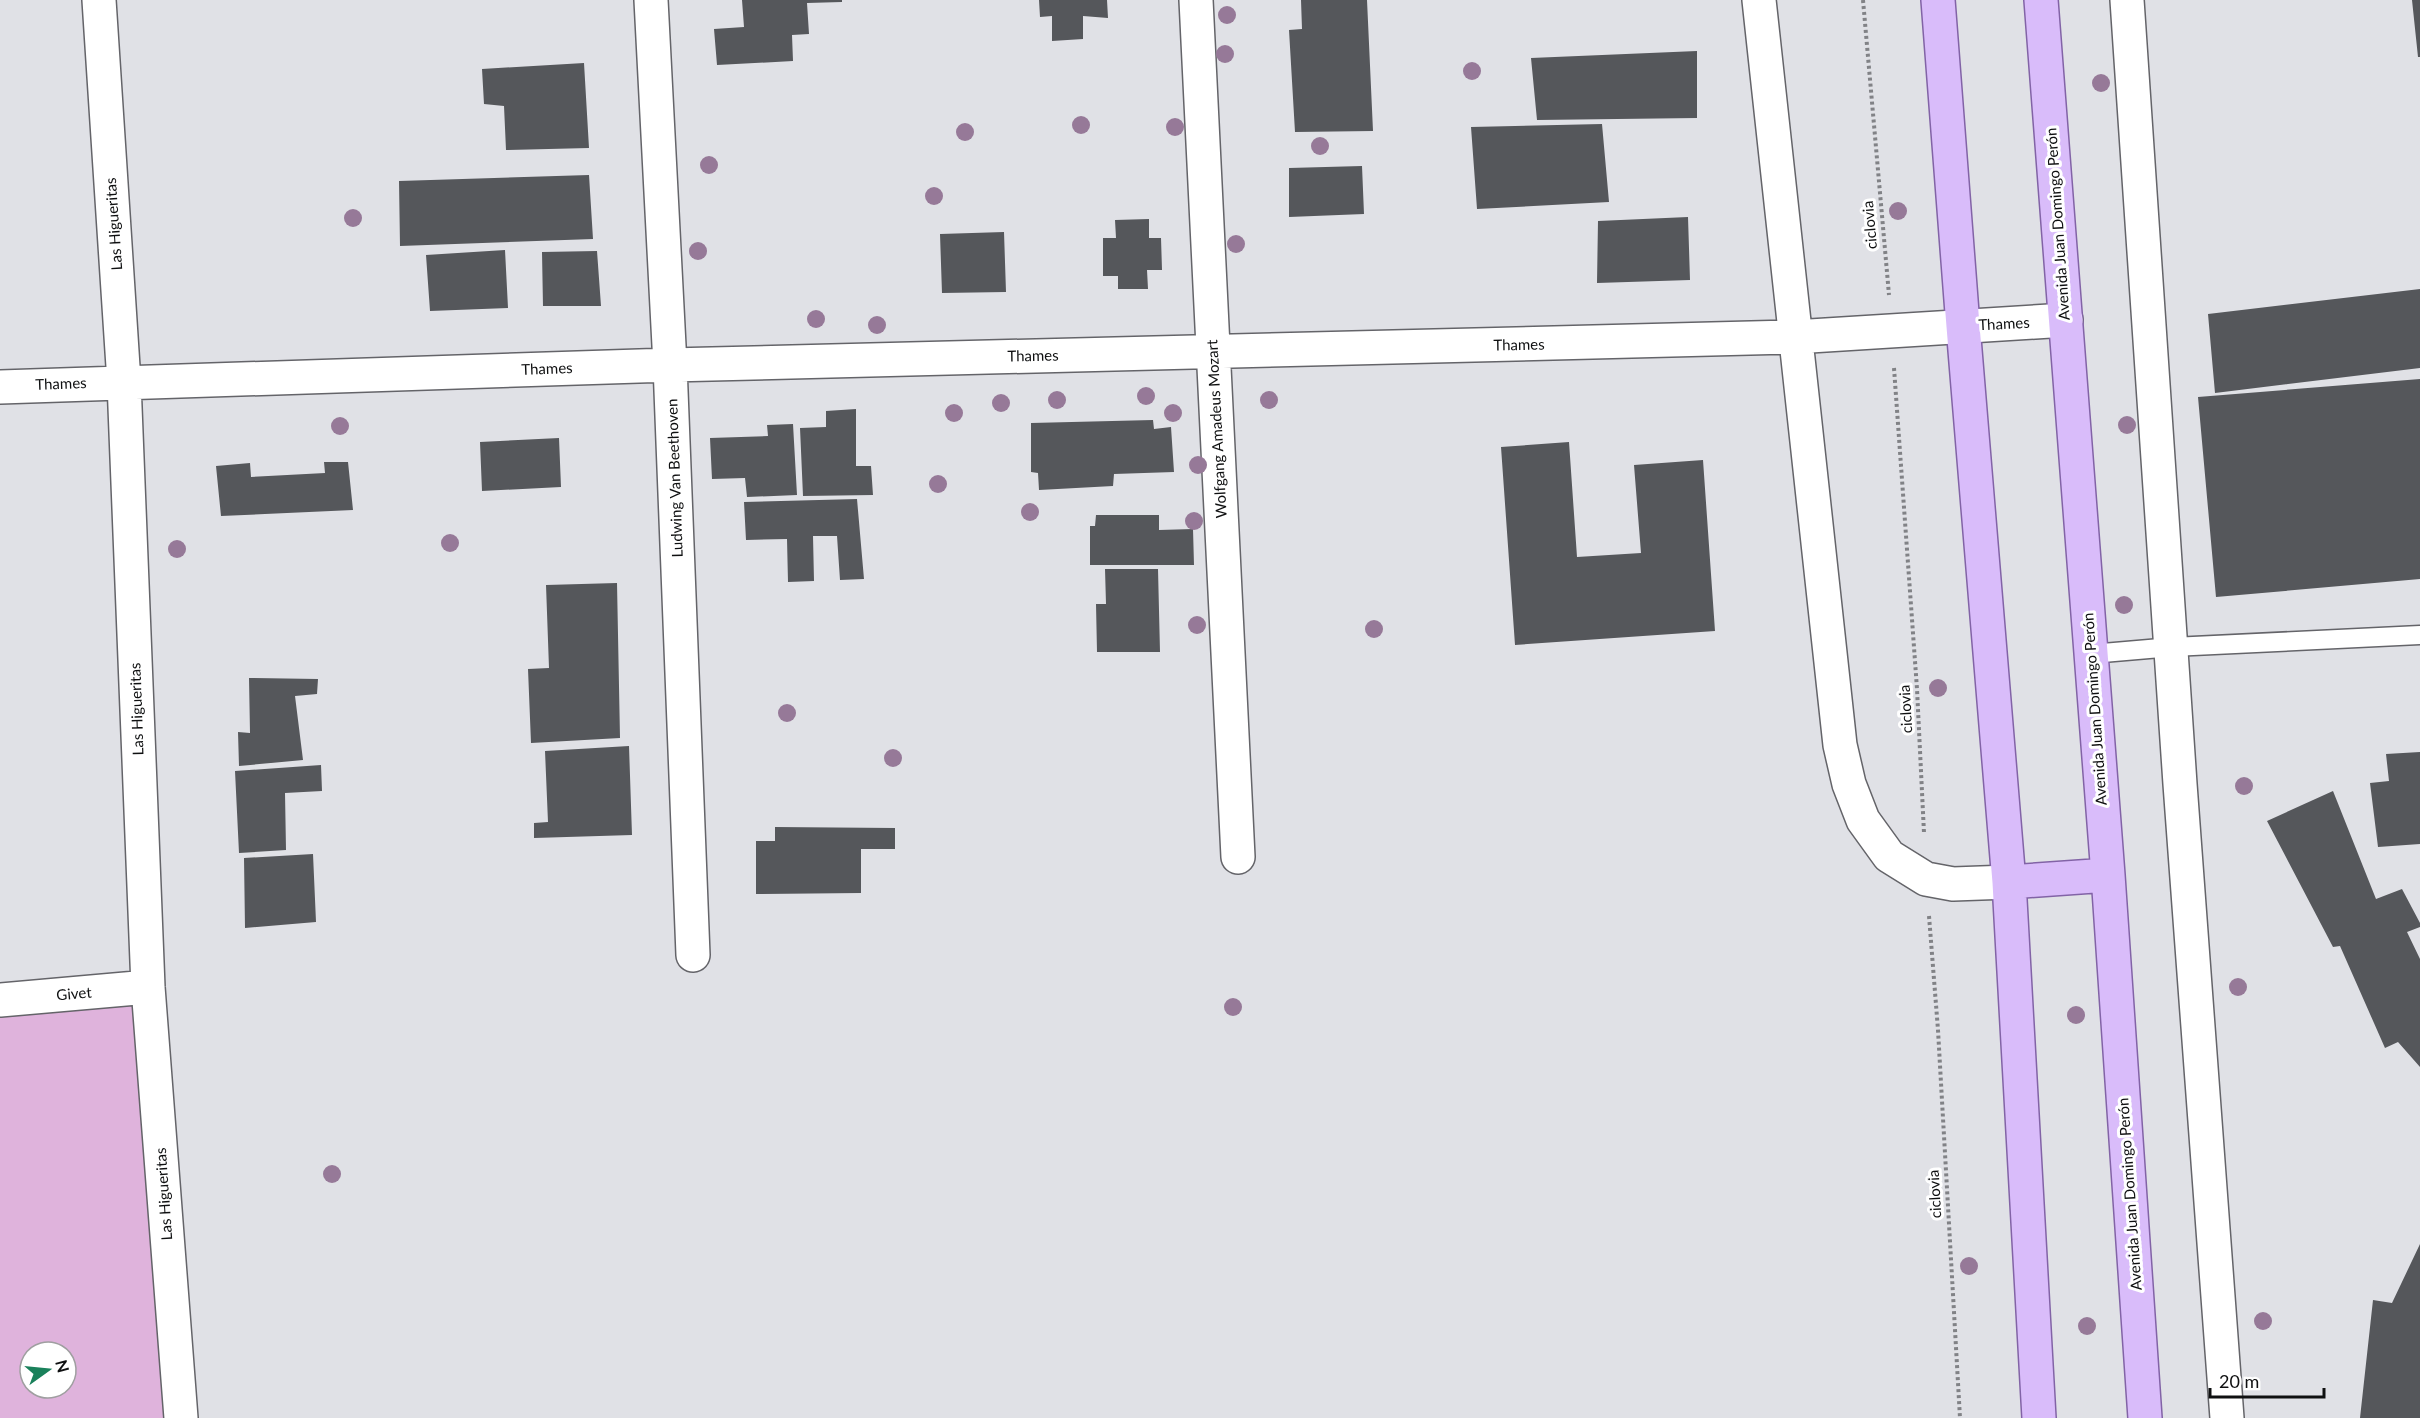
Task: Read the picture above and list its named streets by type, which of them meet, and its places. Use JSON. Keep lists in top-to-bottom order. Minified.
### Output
{"streets":{"main road":["Avenida Juan Domingo Perón"],"street":["Las Higueritas","Thames","Wolfgang Amadeus Mozart","Ludwing Van Beethoven","Givet"],"path":["ciclovia"]},"crossings":[["Las Higueritas","Thames"],["Las Higueritas","Givet"],["Avenida Juan Domingo Perón","Thames"],["ciclovia","Thames"],["Thames","Wolfgang Amadeus Mozart"],["Thames","Ludwing Van Beethoven"]],"scale_bar":"20 m","north":"right"}
